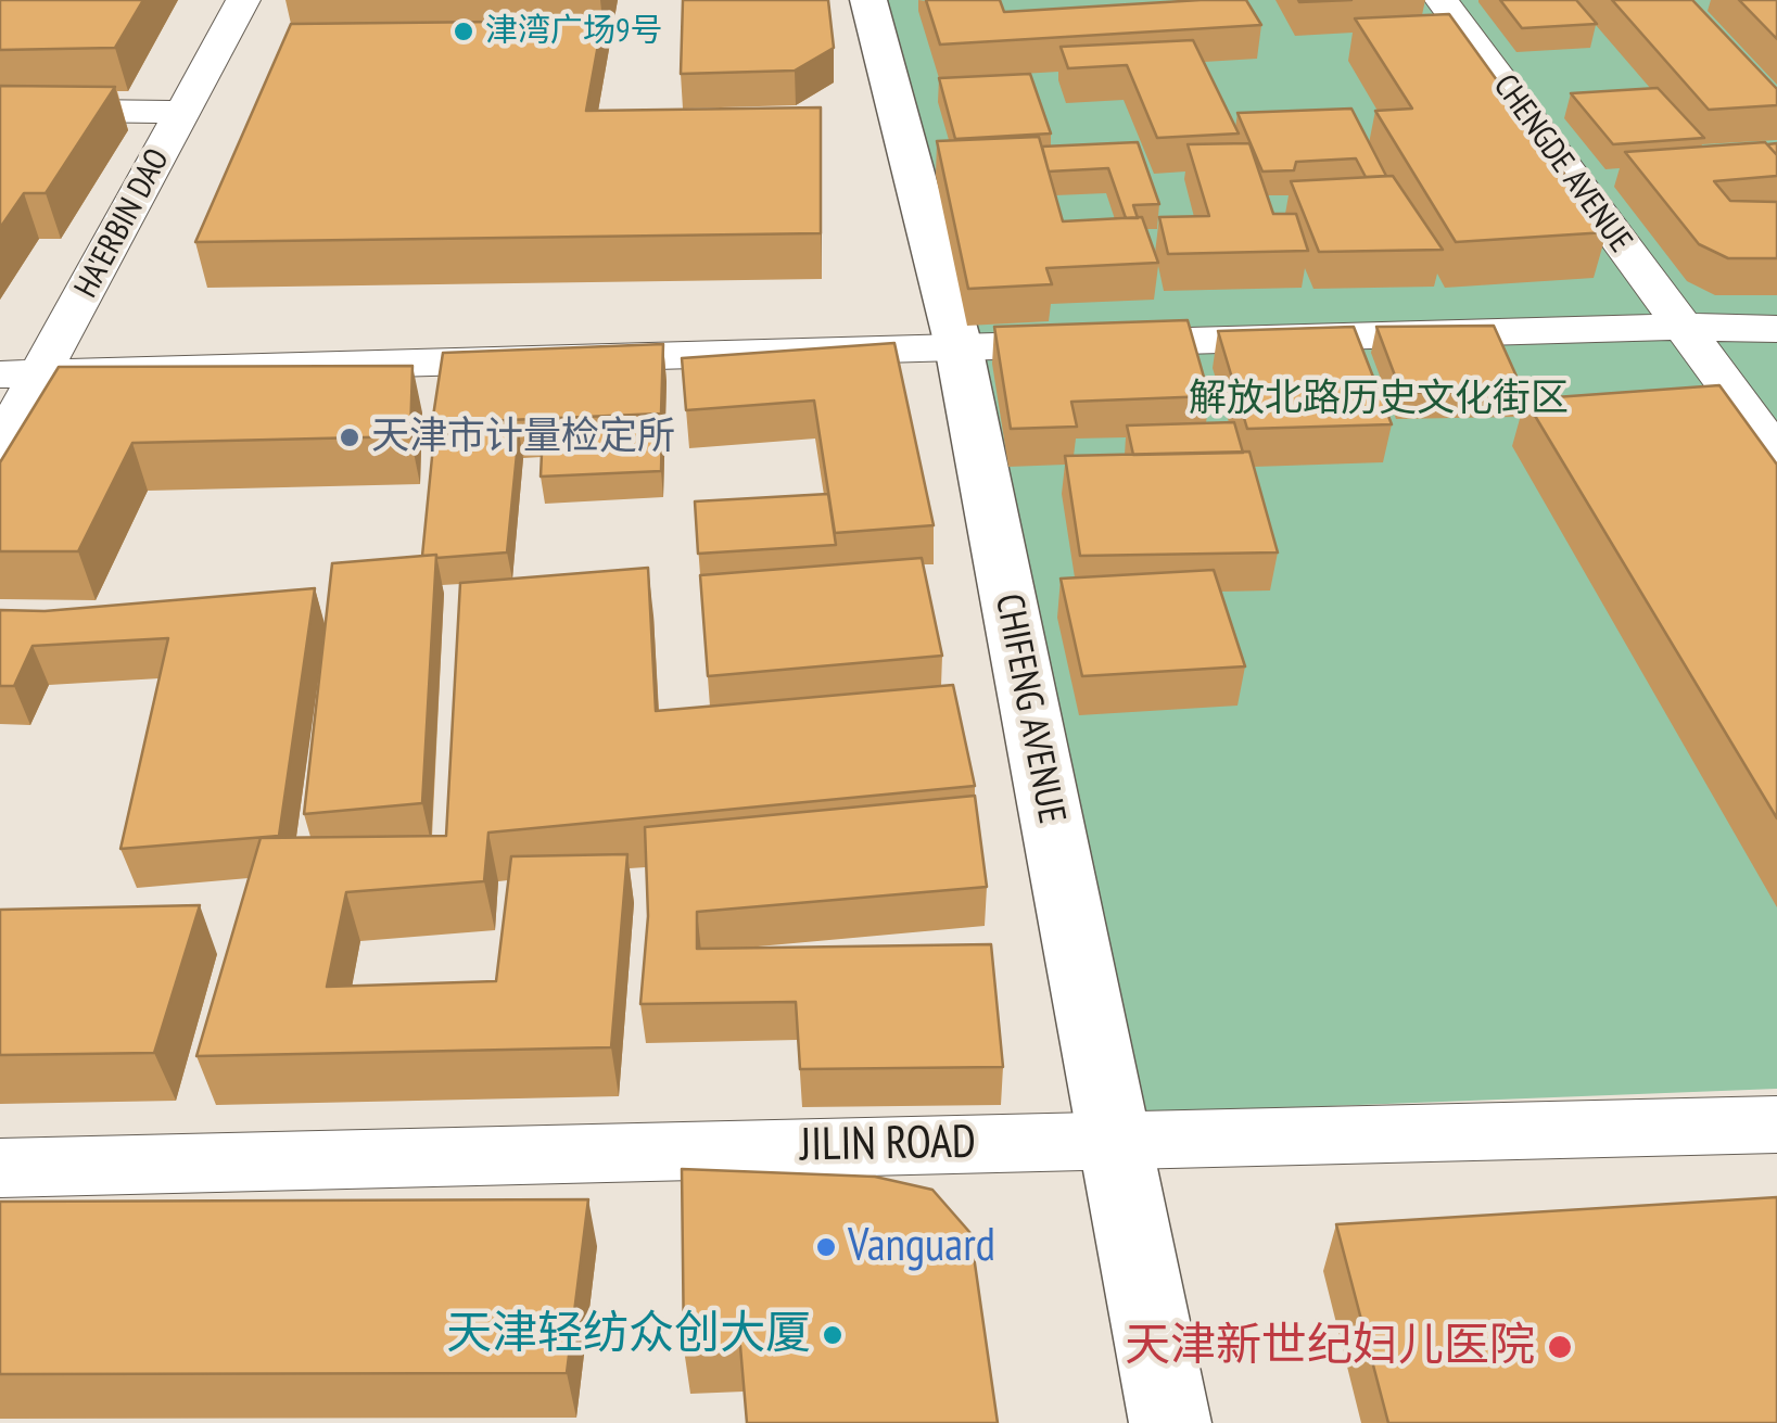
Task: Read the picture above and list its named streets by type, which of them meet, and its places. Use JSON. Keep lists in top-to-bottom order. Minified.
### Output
{"streets":{"main road":["CHIFENG AVENUE"],"street":["CHENGDE AVENUE","HA'ERBIN DAO","JILIN ROAD"]},"crossings":[["CHIFENG AVENUE","JILIN ROAD"]],"parks":["解放北路历史文化街区"],"places":["津湾广场9号","天津市计量检定所","Vanguard","天津轻纺众创大厦","天津新世纪妇儿医院"]}
